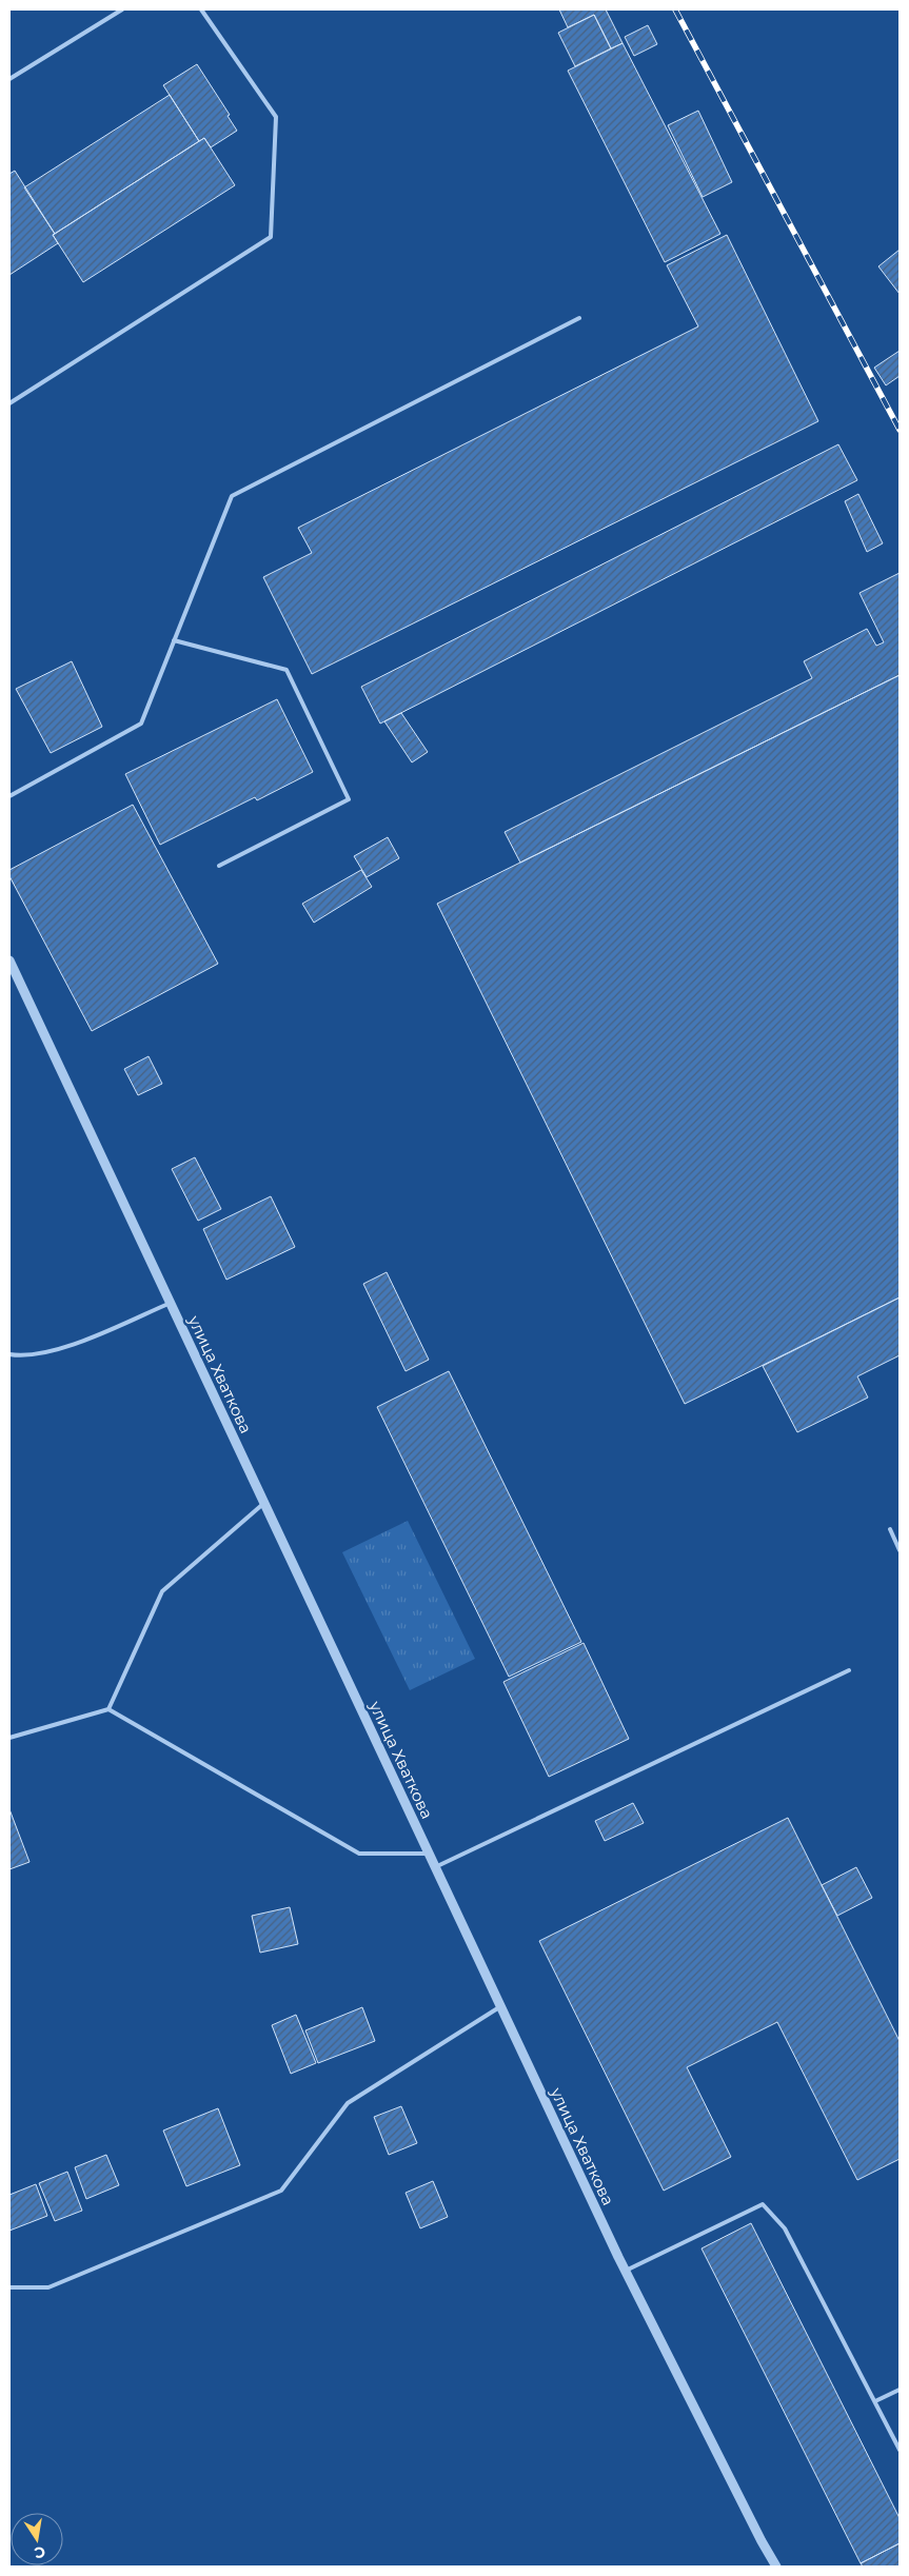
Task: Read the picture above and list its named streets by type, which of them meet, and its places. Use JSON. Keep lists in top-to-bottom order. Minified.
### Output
{"streets":{"street":["улица Хваткова"]},"north":"bottom"}
